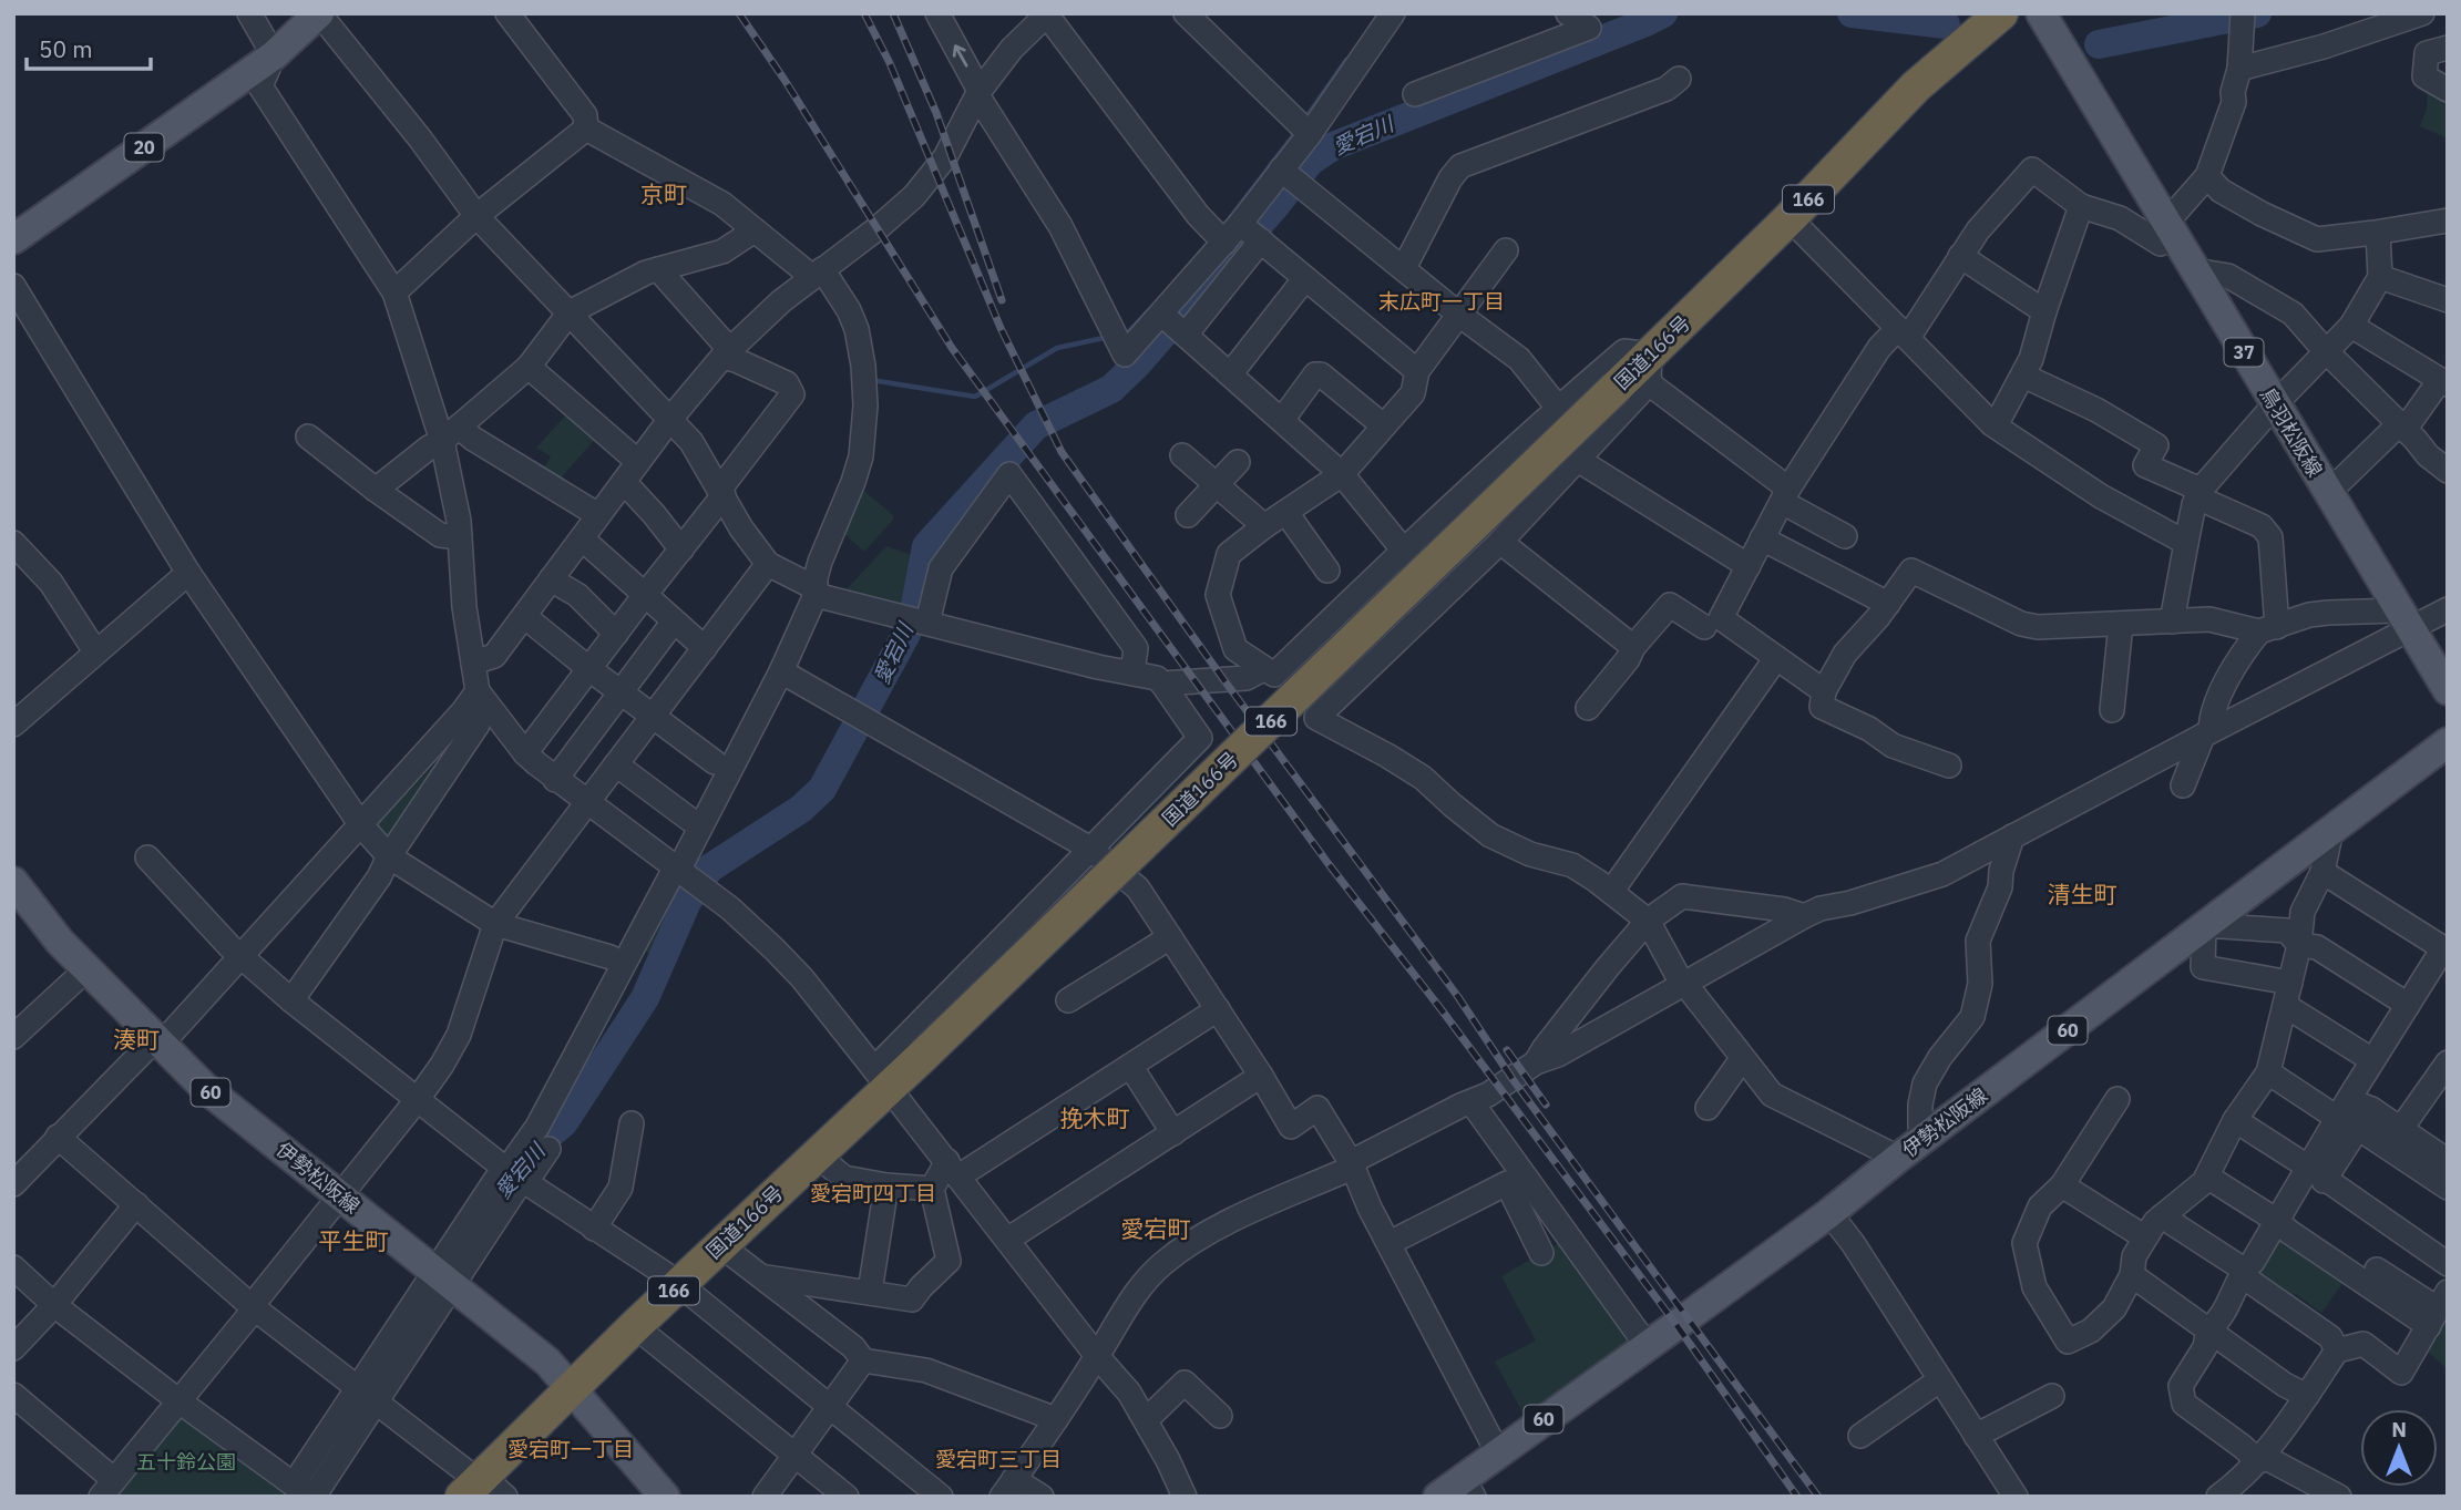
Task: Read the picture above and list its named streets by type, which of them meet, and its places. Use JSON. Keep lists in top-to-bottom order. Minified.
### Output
{"streets":{"highway":["166","国道166号"],"main road":["20","37","鳥羽松阪線","60","伊勢松阪線"]},"crossings":[["国道166号","伊勢松阪線"]],"districts":["京町","末広町一丁目","清生町","湊町","挽木町","愛宕町四丁目","愛宕町","平生町","愛宕町一丁目","愛宕町三丁目"],"water":["愛宕川"],"parks":["五十鈴公園"],"scale_bar":"50 m","north":"top"}
